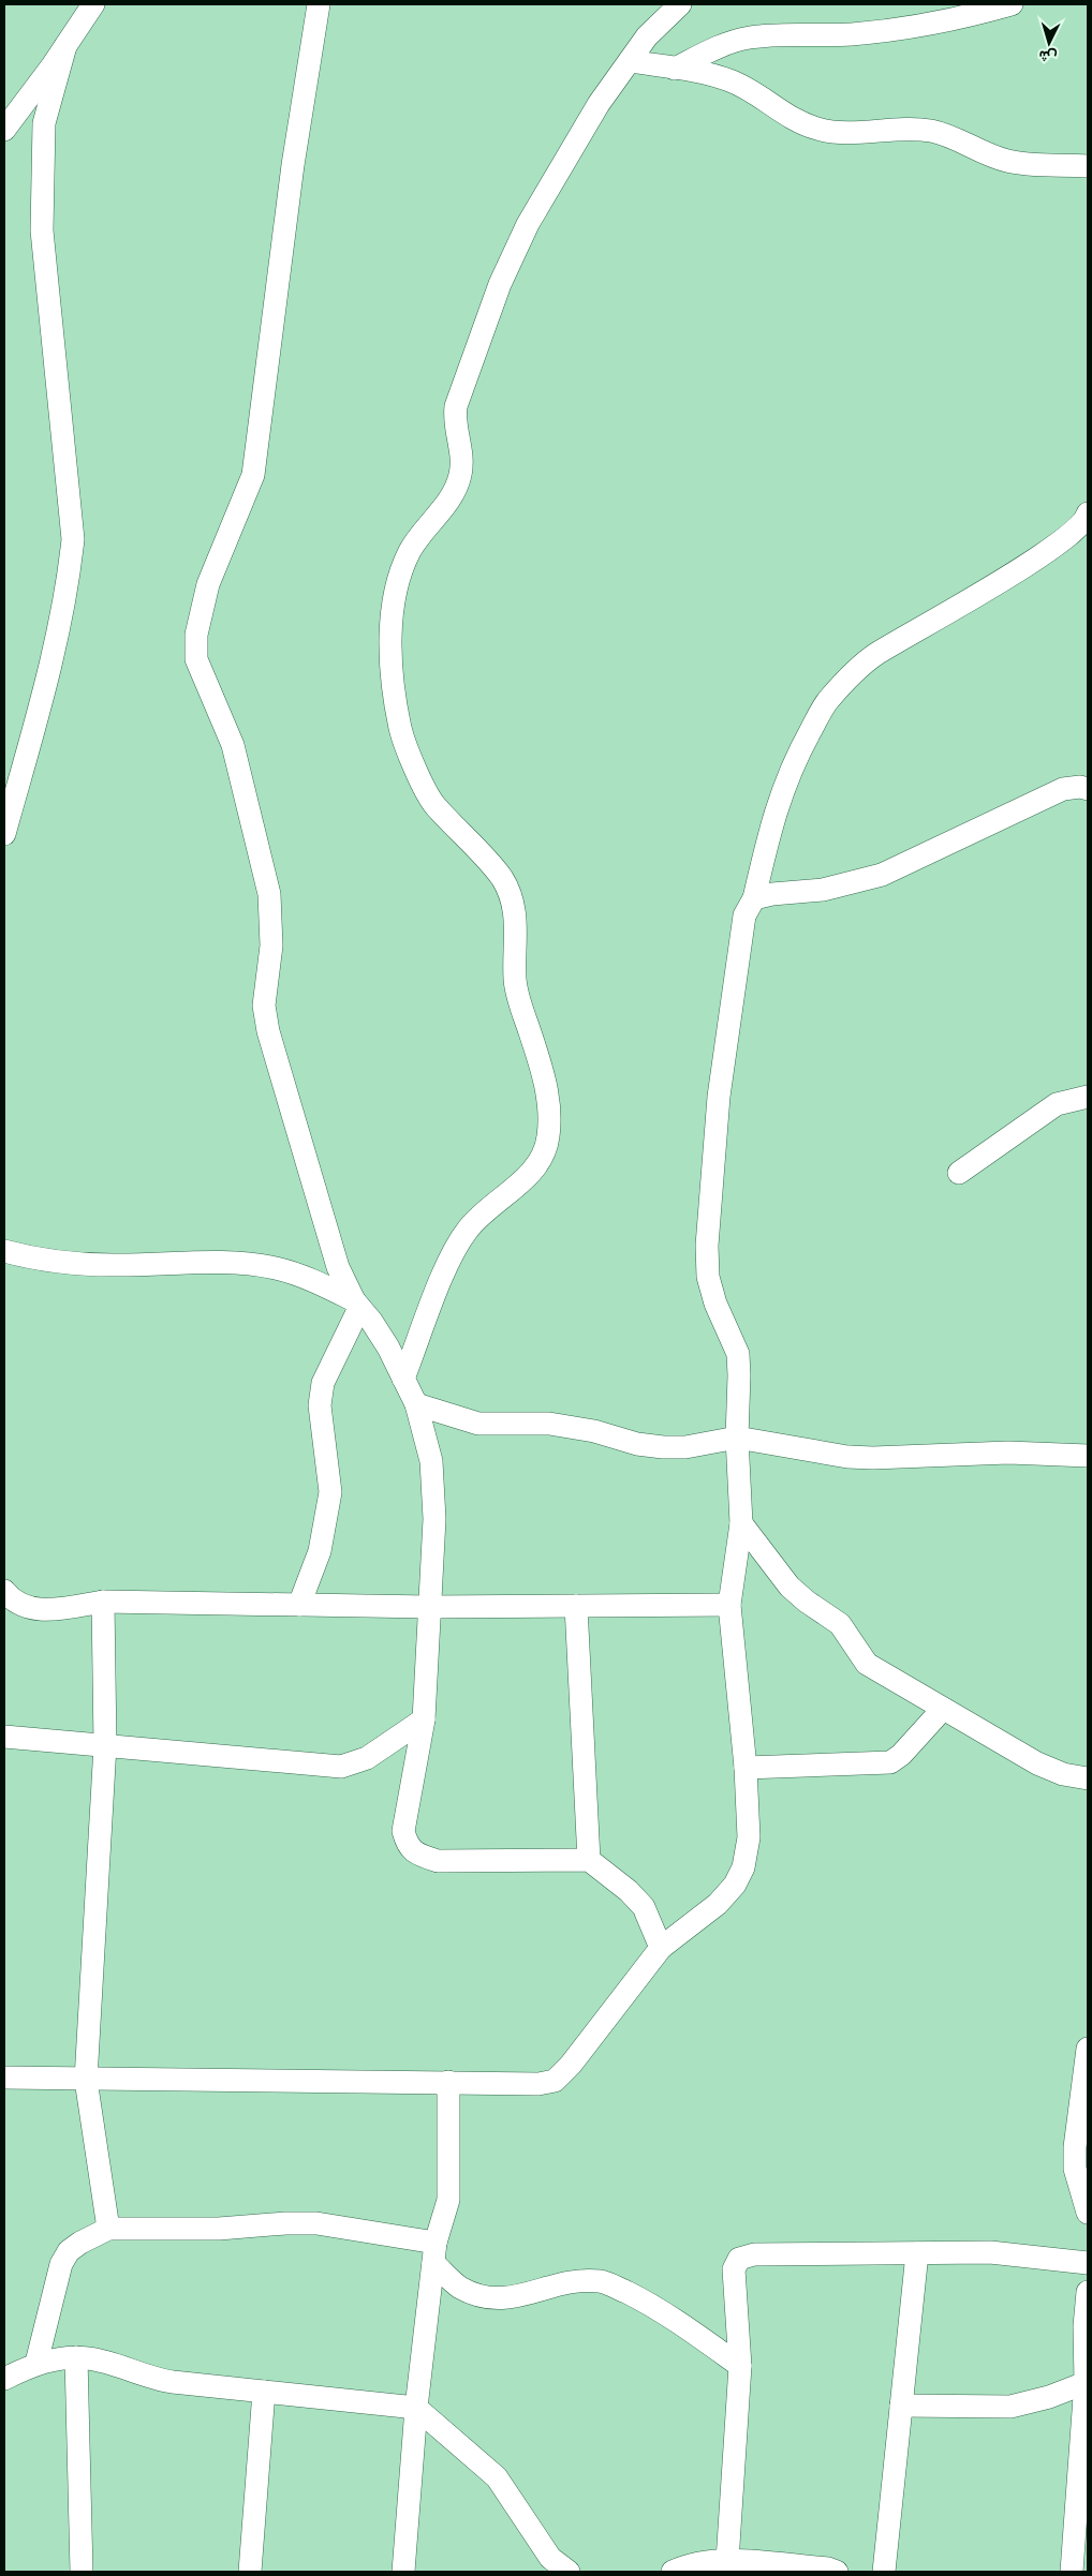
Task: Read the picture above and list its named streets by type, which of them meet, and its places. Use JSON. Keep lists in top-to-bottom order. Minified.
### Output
{"north":"bottom"}
